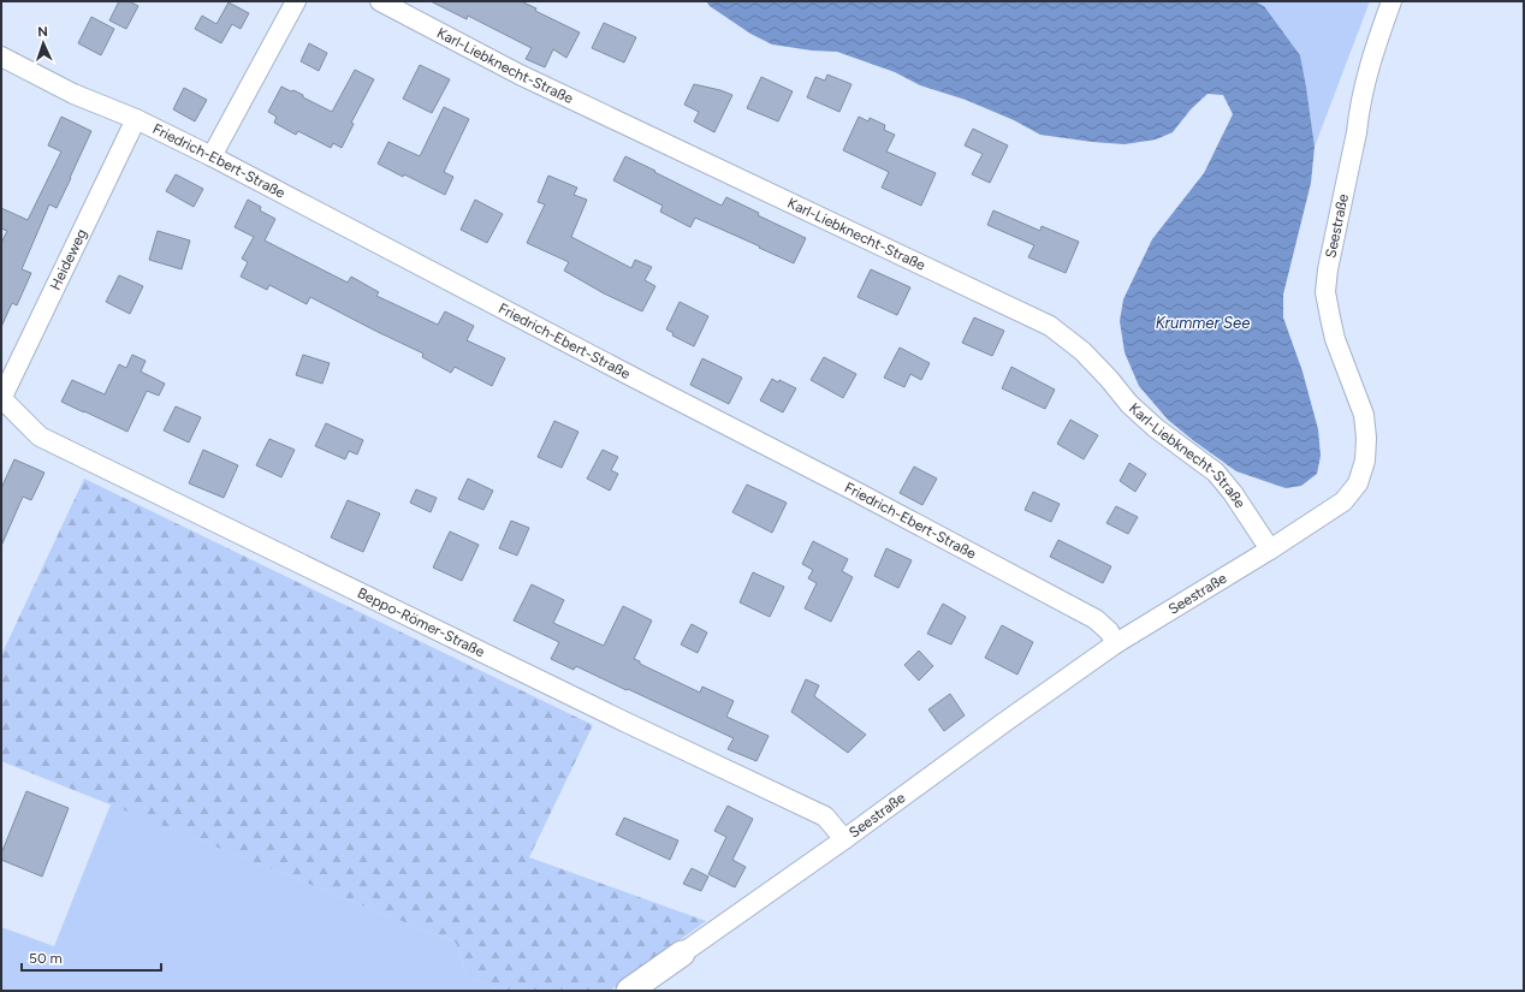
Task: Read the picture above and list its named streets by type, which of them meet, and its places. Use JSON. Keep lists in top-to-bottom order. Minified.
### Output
{"streets":{"street":["Karl-Liebknecht-Straße","Friedrich-Ebert-Straße","Seestraße","Heideweg","Beppo-Römer-Straße"]},"crossings":[["Karl-Liebknecht-Straße","Seestraße"],["Friedrich-Ebert-Straße","Seestraße"],["Friedrich-Ebert-Straße","Heideweg"],["Seestraße","Beppo-Römer-Straße"],["Heideweg","Beppo-Römer-Straße"]],"water":["Krummer See"],"scale_bar":"50 m","north":"top"}
